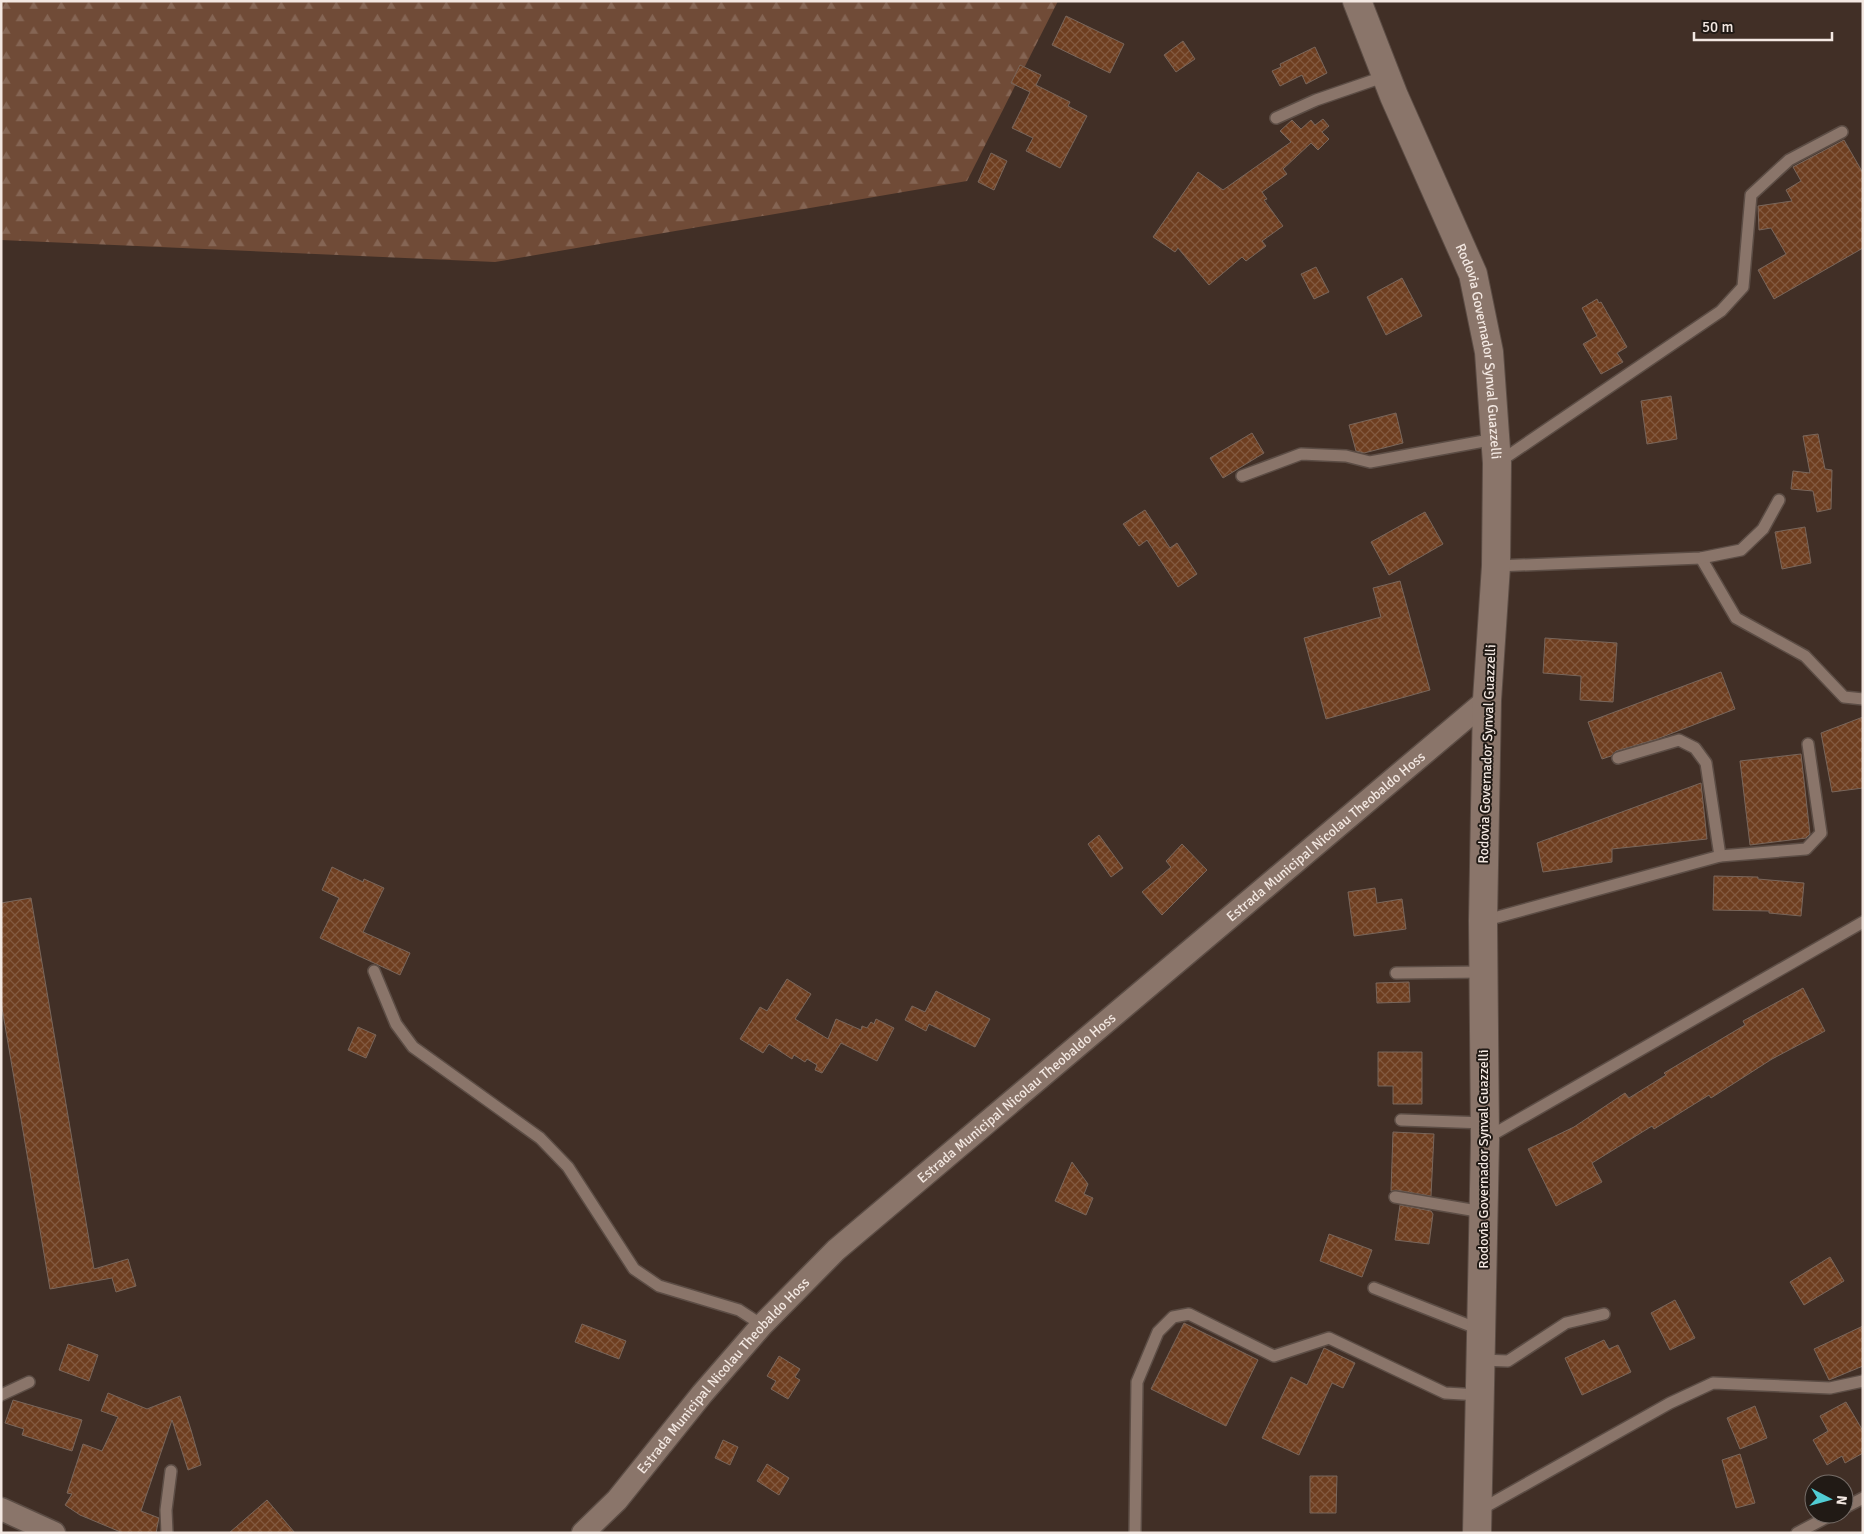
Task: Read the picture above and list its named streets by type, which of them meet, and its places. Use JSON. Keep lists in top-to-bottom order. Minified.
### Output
{"streets":{"main road":["Rodovia Governador Synval Guazzelli"],"street":["Estrada Municipal Nicolau Theobaldo Hoss"]},"crossings":[["Rodovia Governador Synval Guazzelli","Estrada Municipal Nicolau Theobaldo Hoss"]],"scale_bar":"50 m","north":"right"}
